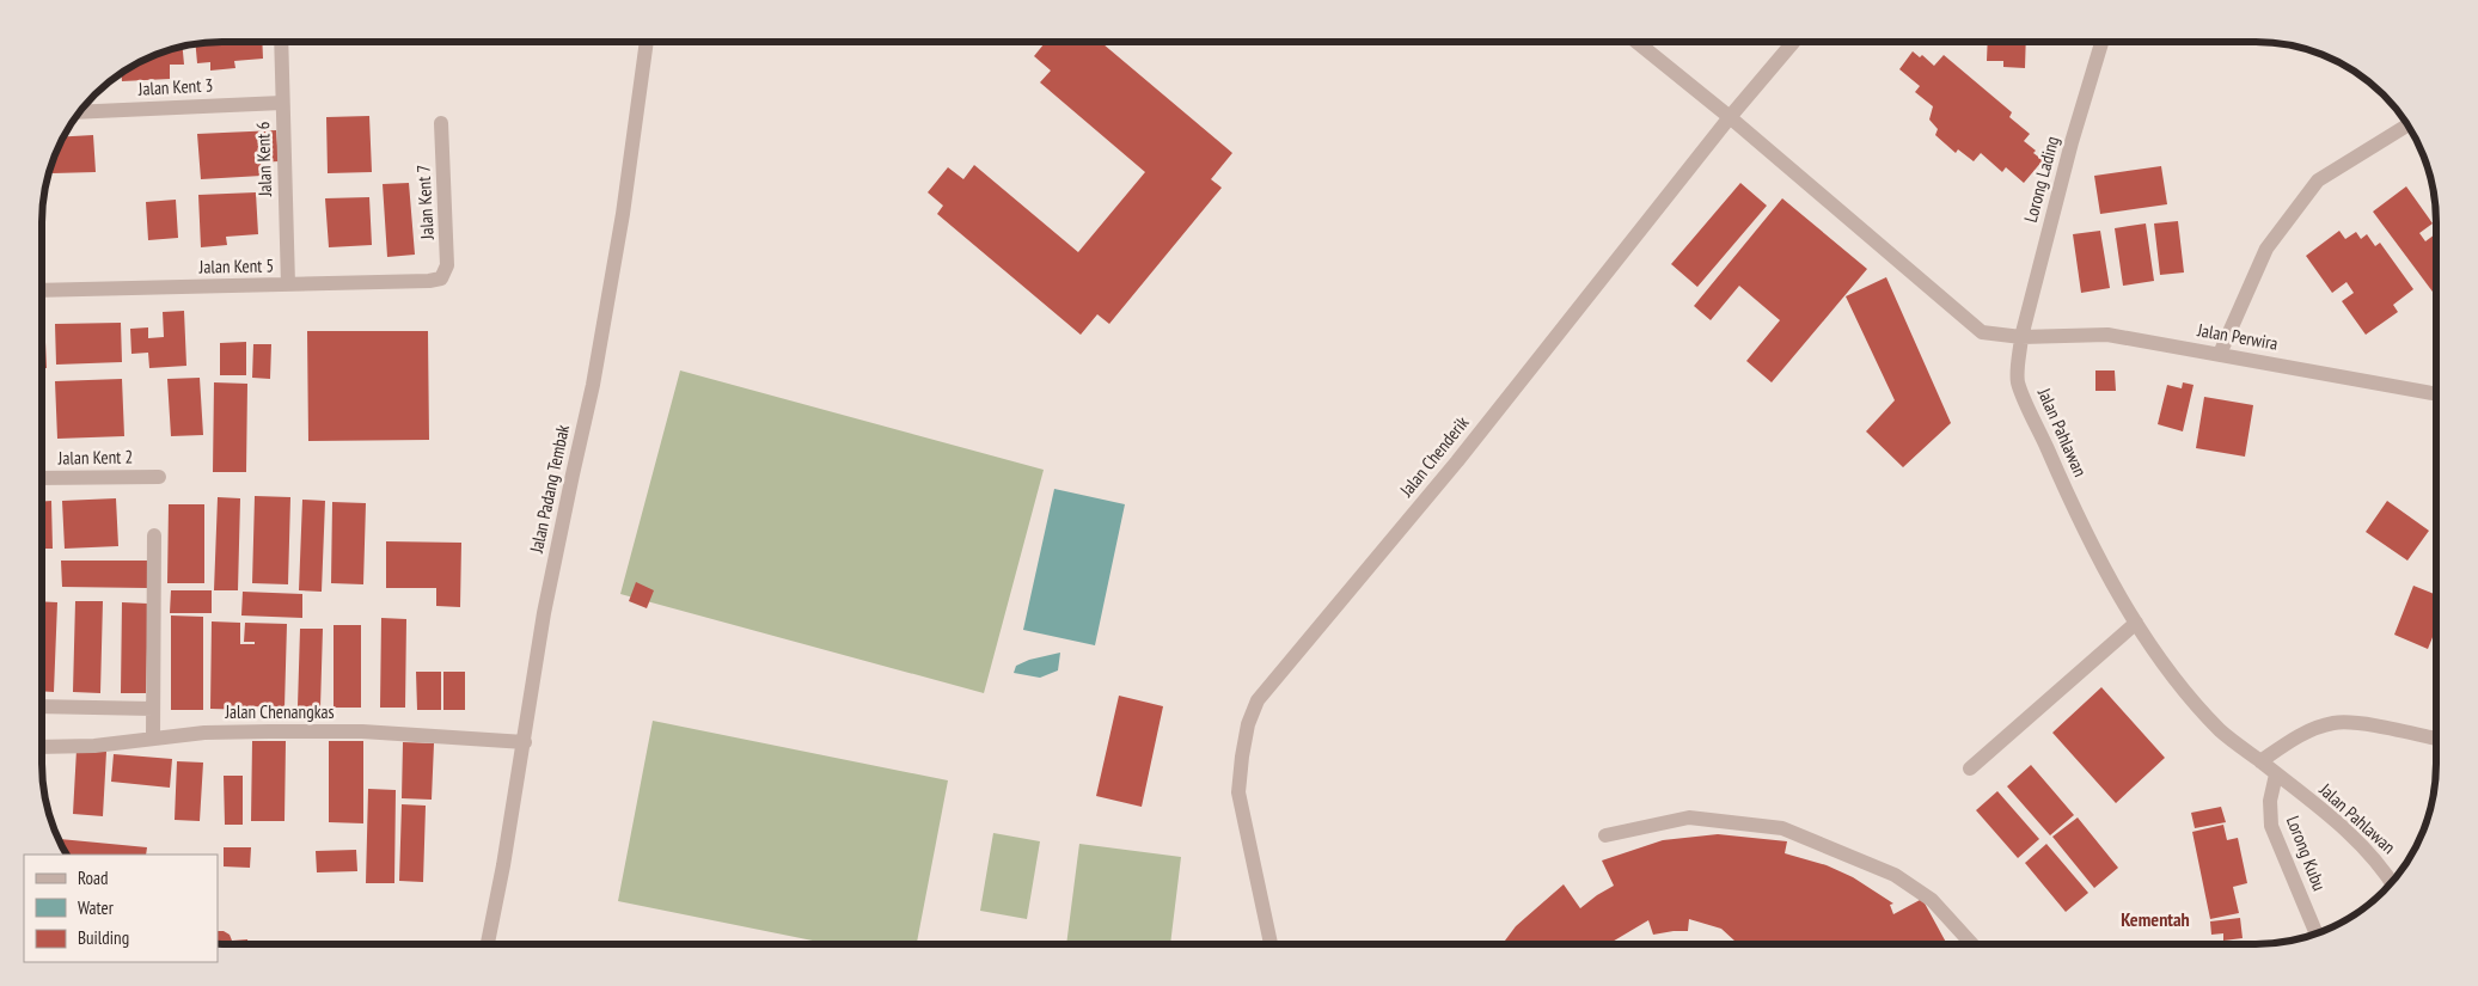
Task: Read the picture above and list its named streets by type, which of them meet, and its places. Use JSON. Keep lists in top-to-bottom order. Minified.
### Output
{"streets":{"street":["Jalan Kent 3","Jalan Kent 6","Lorong Lading","Jalan Kent 7","Jalan Kent 5","Jalan Perwira","Jalan Pahlawan","Jalan Chenderik","Jalan Kent 2","Jalan Padang Tembak","Jalan Chenangkas","Lorong Kubu"]},"crossings":[["Jalan Kent 3","Jalan Kent 6"],["Jalan Kent 6","Jalan Kent 5"],["Lorong Lading","Jalan Perwira"],["Lorong Lading","Jalan Pahlawan"],["Jalan Kent 7","Jalan Kent 5"],["Jalan Perwira","Jalan Pahlawan"],["Jalan Pahlawan","Lorong Kubu"],["Jalan Padang Tembak","Jalan Chenangkas"]],"districts":["Kementah"],"legend":["Road","Water","Building"]}
